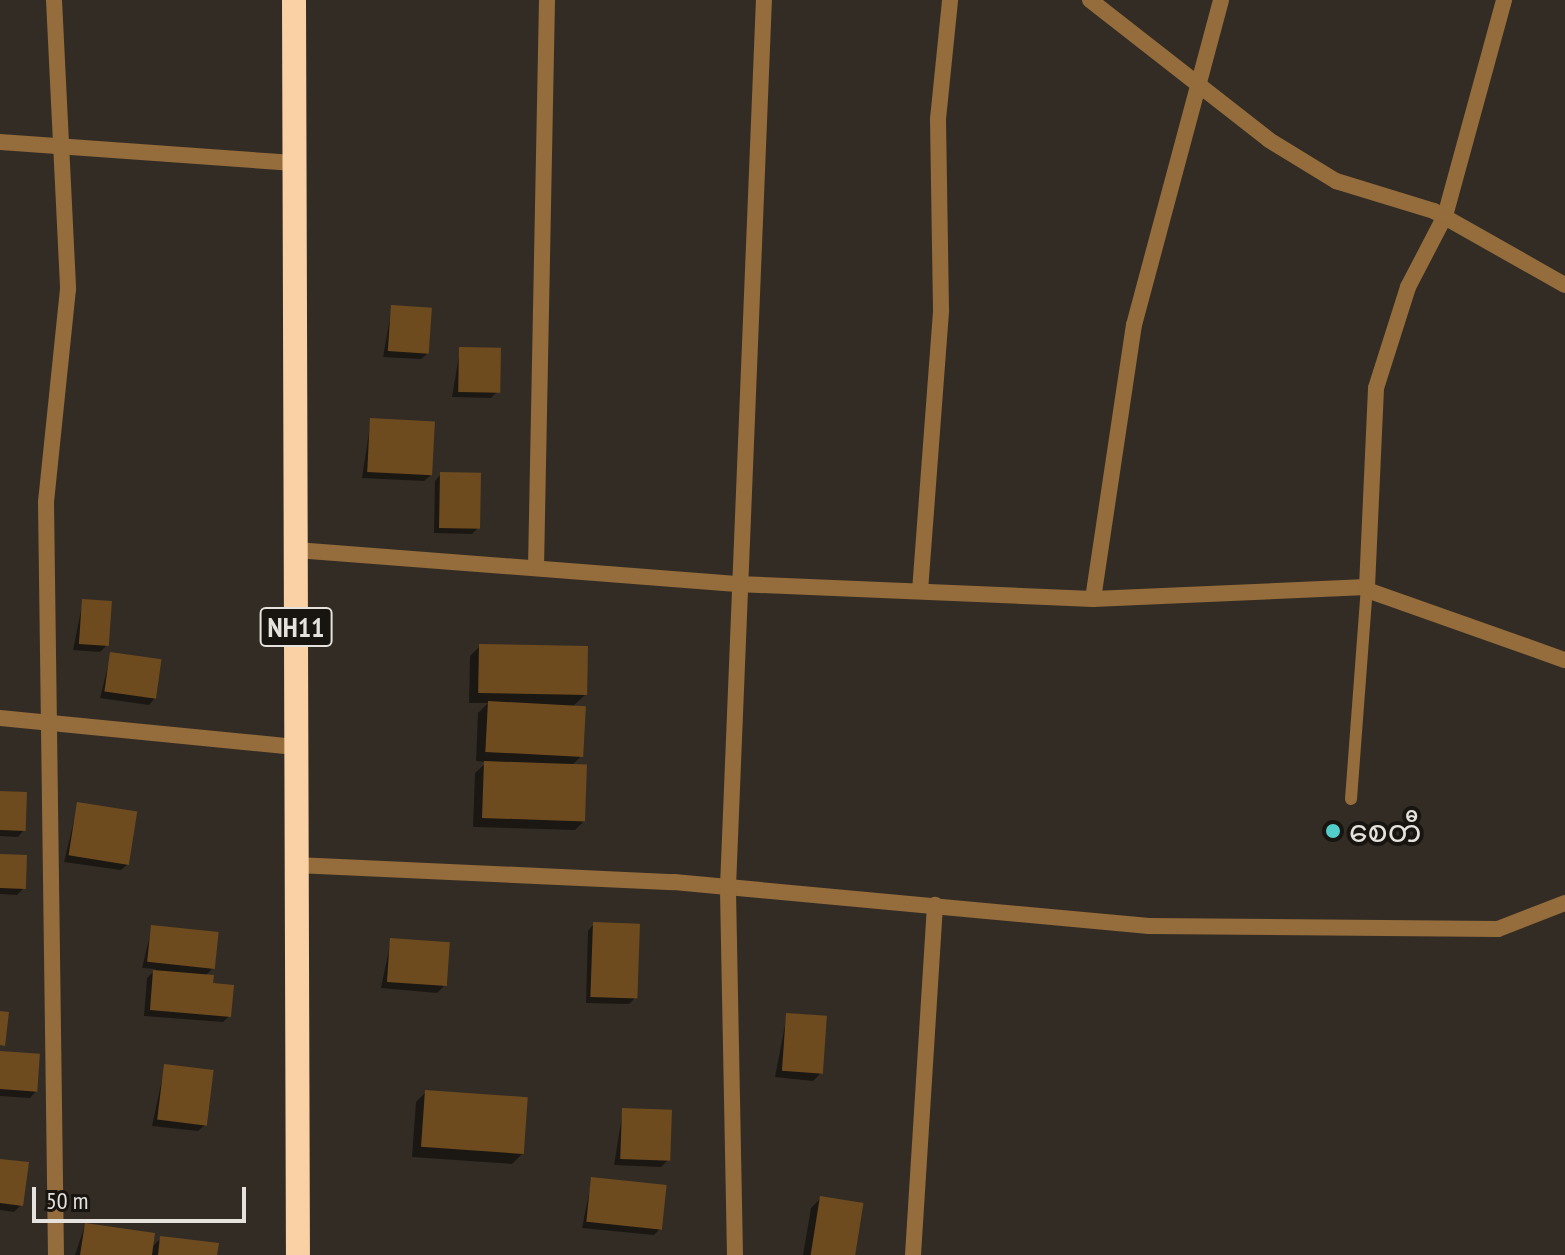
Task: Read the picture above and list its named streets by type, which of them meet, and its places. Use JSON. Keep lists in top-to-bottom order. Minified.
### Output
{"streets":{"highway":["NH11"]},"places":["စေတီ"],"scale_bar":"50 m"}
